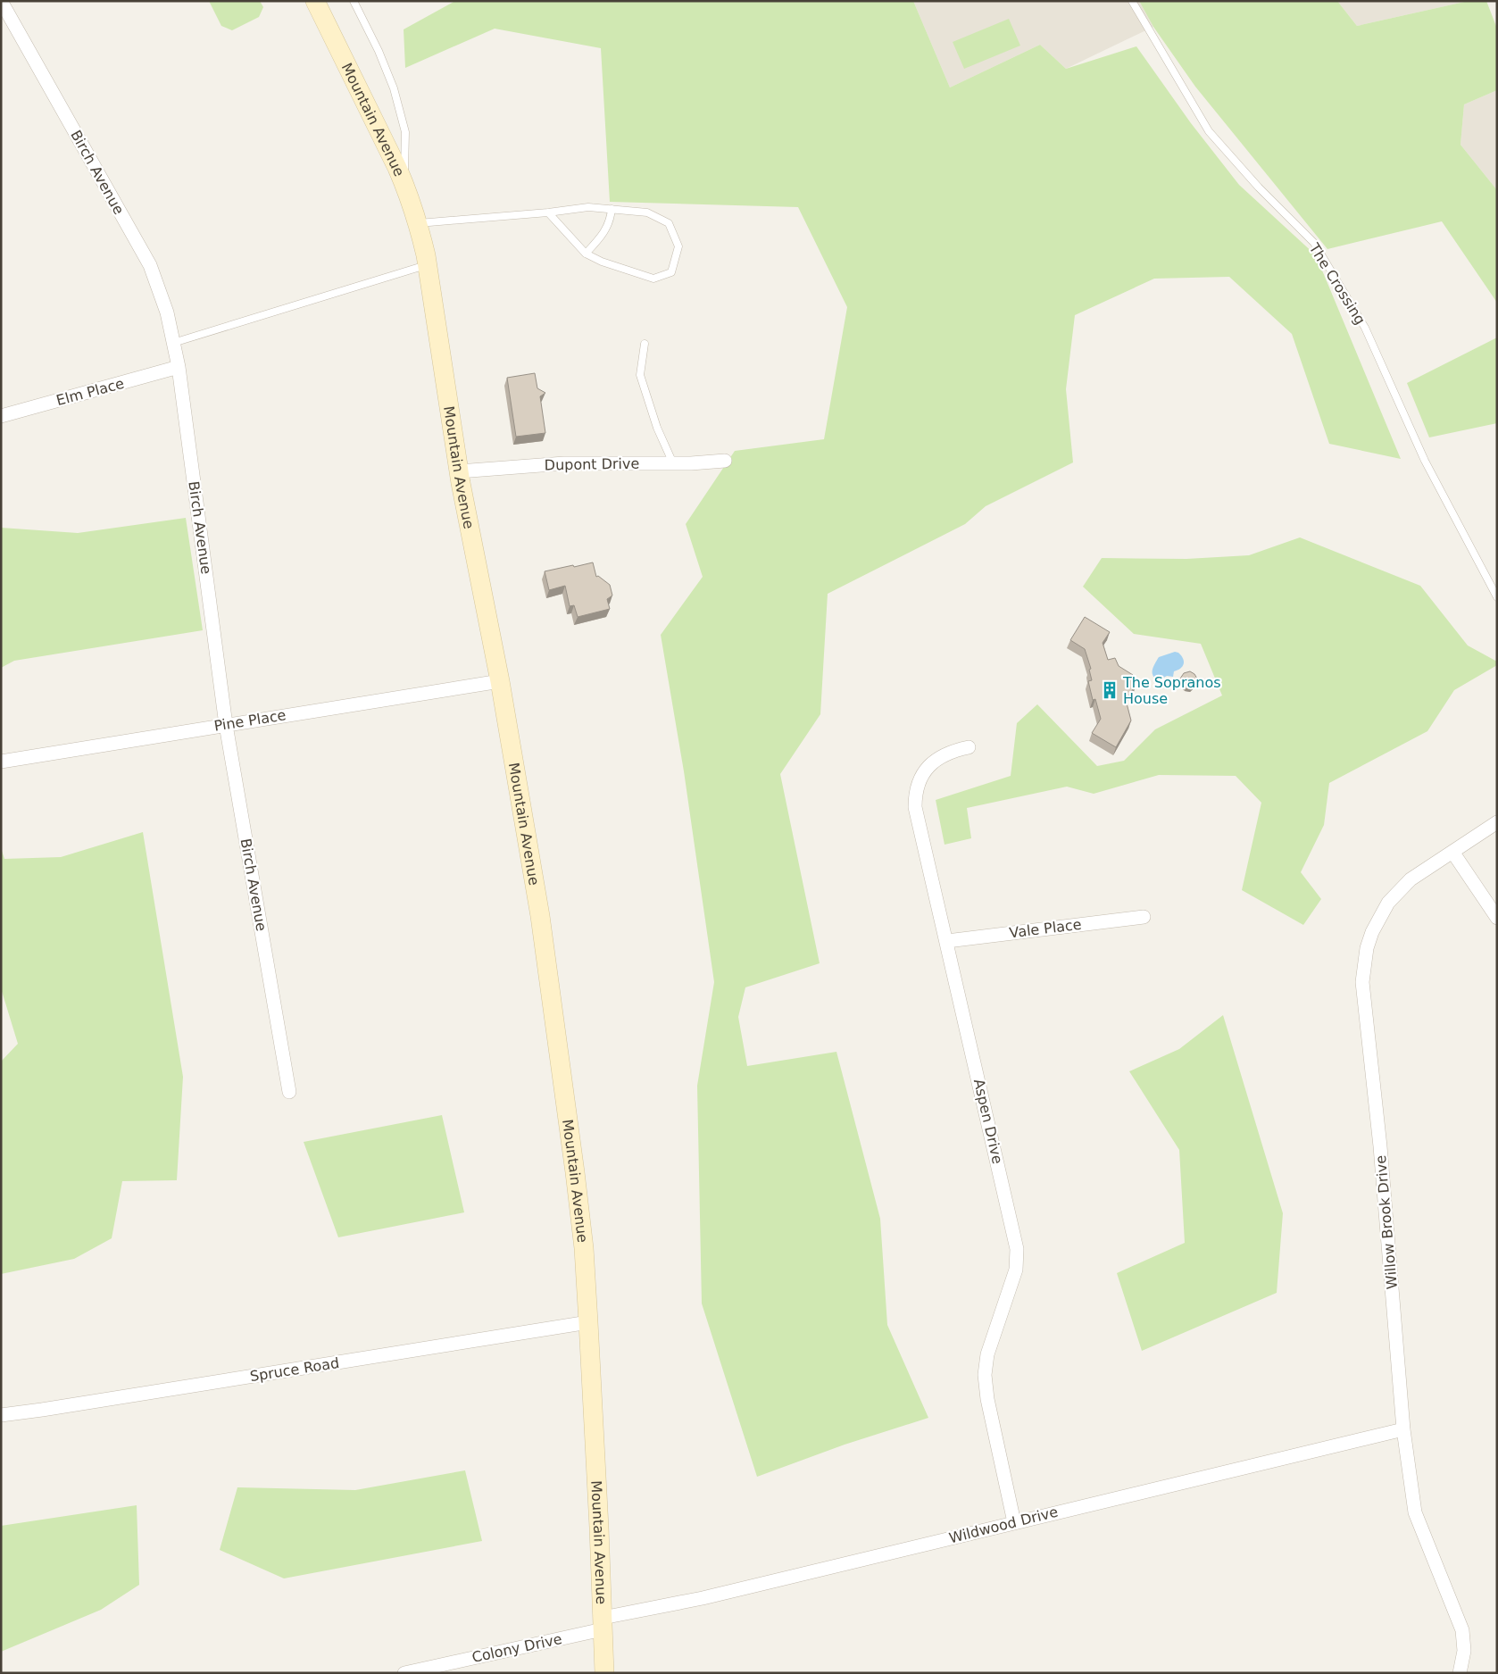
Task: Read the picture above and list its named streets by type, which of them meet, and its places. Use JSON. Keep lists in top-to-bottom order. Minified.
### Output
{"streets":{"street":["Mountain Avenue","Birch Avenue","Elm Place","Dupont Drive","Pine Place","Vale Place","Aspen Drive","Willow Brook Drive","Spruce Road","Wildwood Drive","Colony Drive"],"lane":["The Crossing"]},"crossings":[["Mountain Avenue","Dupont Drive"],["Mountain Avenue","Pine Place"],["Mountain Avenue","Spruce Road"],["Mountain Avenue","Wildwood Drive"],["Mountain Avenue","Colony Drive"],["Birch Avenue","Elm Place"],["Birch Avenue","Pine Place"],["Vale Place","Aspen Drive"],["Aspen Drive","Wildwood Drive"],["Willow Brook Drive","Wildwood Drive"],["Wildwood Drive","Colony Drive"]],"places":{"building":["The Sopranos House"]}}
